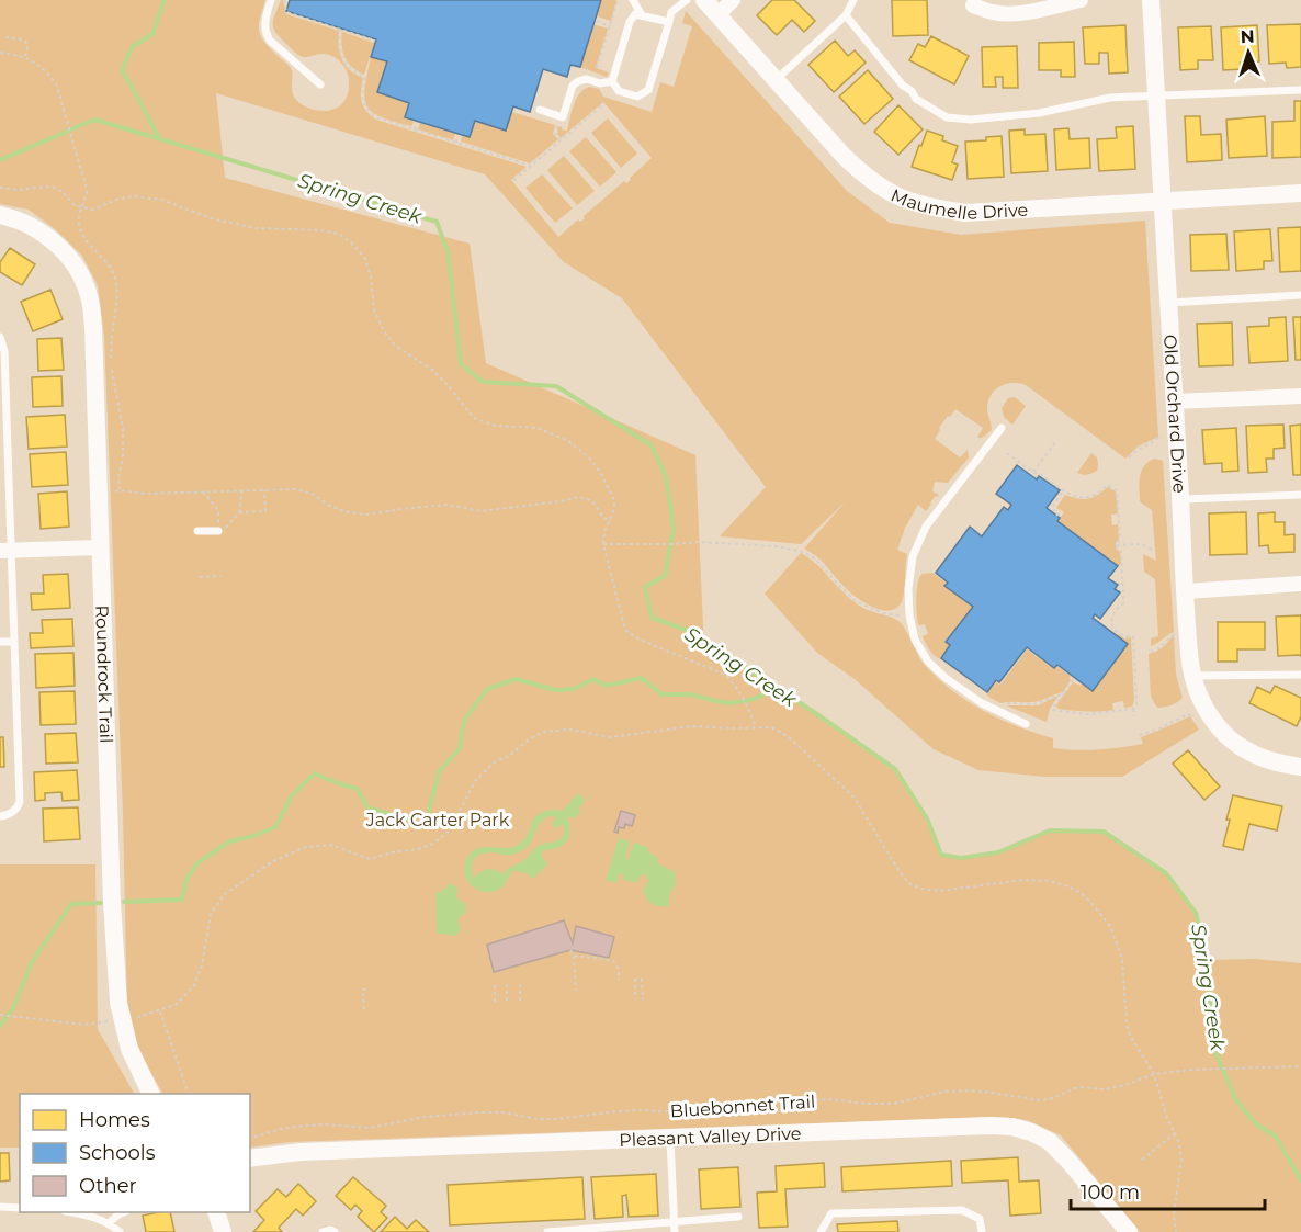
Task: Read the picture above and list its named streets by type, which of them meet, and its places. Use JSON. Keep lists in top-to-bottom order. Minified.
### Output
{"streets":{"street":["Maumelle Drive","Old Orchard Drive","Roundrock Trail","Pleasant Valley Drive"],"path":["Bluebonnet Trail"]},"crossings":[["Maumelle Drive","Old Orchard Drive"]],"water":["Spring Creek"],"parks":["Jack Carter Park"],"legend":["Homes","Schools","Other"],"scale_bar":"100 m","north":"top"}
